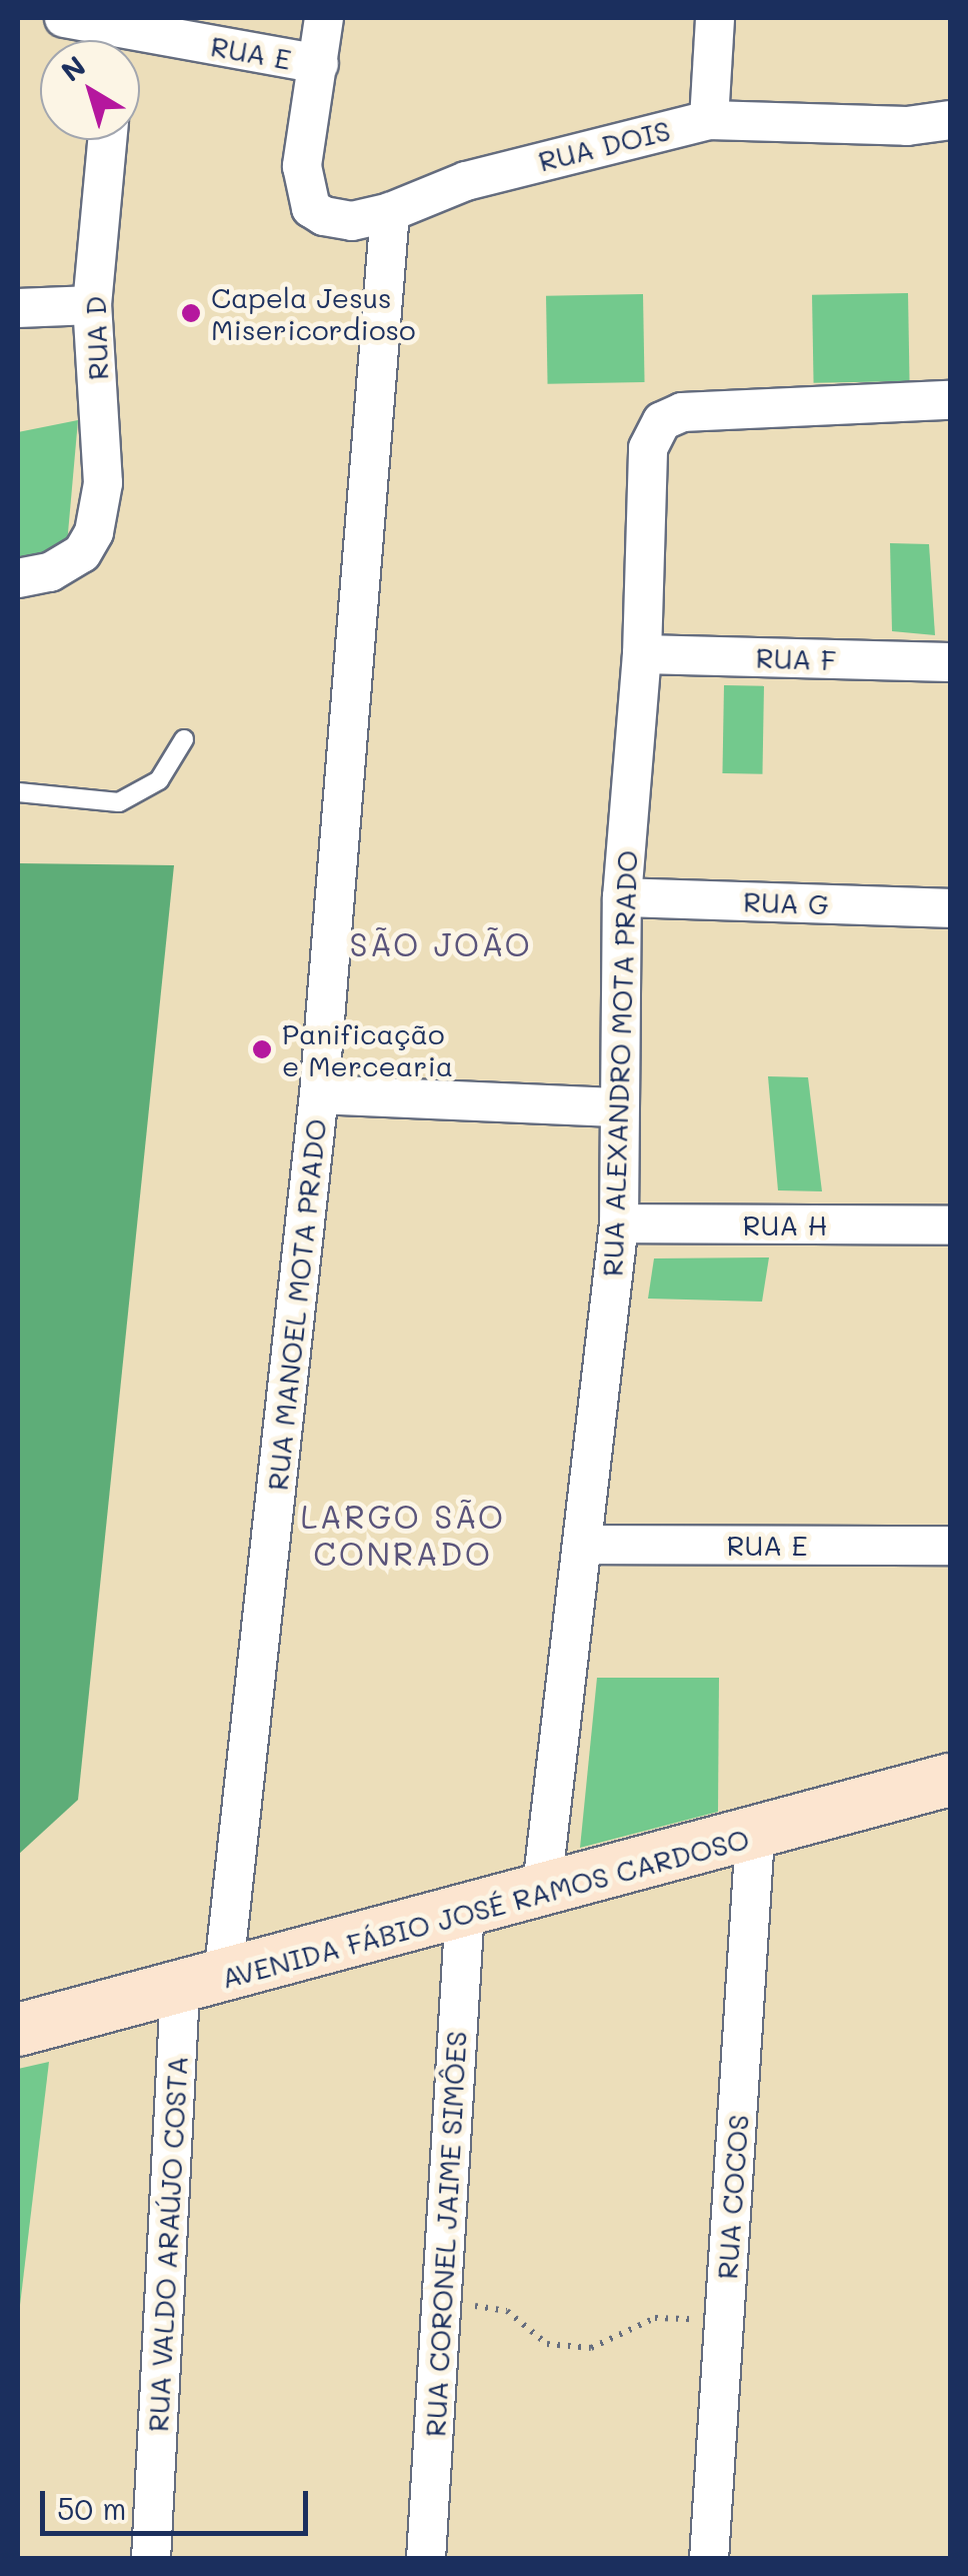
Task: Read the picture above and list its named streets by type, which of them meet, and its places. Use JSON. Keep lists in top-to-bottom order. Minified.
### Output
{"streets":{"street":["RUA E","RUA DOIS","RUA D","RUA F","RUA G","RUA ALEXANDRO MOTA PRADO","RUA H","RUA MANOEL MOTA PRADO","AVENIDA FÁBIO JOSÉ RAMOS CARDOSO","RUA COCOS","RUA CORONEL JAIME SIMÔES","RUA VALDO ARAÚJO COSTA"]},"crossings":[["RUA E","RUA DOIS"],["RUA E","RUA ALEXANDRO MOTA PRADO"],["RUA DOIS","RUA MANOEL MOTA PRADO"],["RUA F","RUA ALEXANDRO MOTA PRADO"],["RUA G","RUA ALEXANDRO MOTA PRADO"],["RUA ALEXANDRO MOTA PRADO","RUA H"],["RUA ALEXANDRO MOTA PRADO","AVENIDA FÁBIO JOSÉ RAMOS CARDOSO"],["RUA MANOEL MOTA PRADO","AVENIDA FÁBIO JOSÉ RAMOS CARDOSO"],["RUA MANOEL MOTA PRADO","RUA VALDO ARAÚJO COSTA"],["AVENIDA FÁBIO JOSÉ RAMOS CARDOSO","RUA COCOS"],["AVENIDA FÁBIO JOSÉ RAMOS CARDOSO","RUA CORONEL JAIME SIMÔES"],["AVENIDA FÁBIO JOSÉ RAMOS CARDOSO","RUA VALDO ARAÚJO COSTA"]],"districts":["SÃO JOÃO","LARGO SÃO CONRADO"],"places":["Capela Jesus Misericordioso","Panificação e Mercearia"],"scale_bar":"50 m","north":"top left"}
